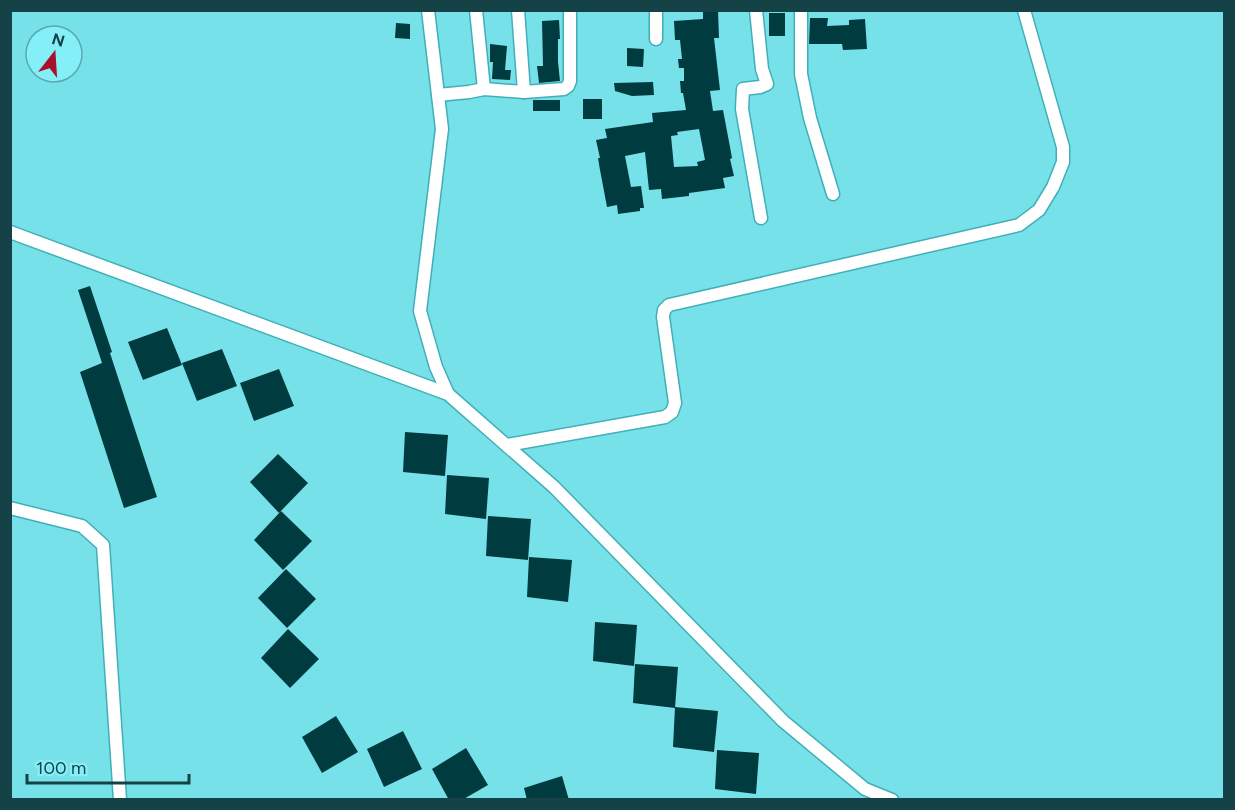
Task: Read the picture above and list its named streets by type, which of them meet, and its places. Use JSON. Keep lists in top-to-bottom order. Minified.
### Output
{"scale_bar":"100 m","north":"top"}
